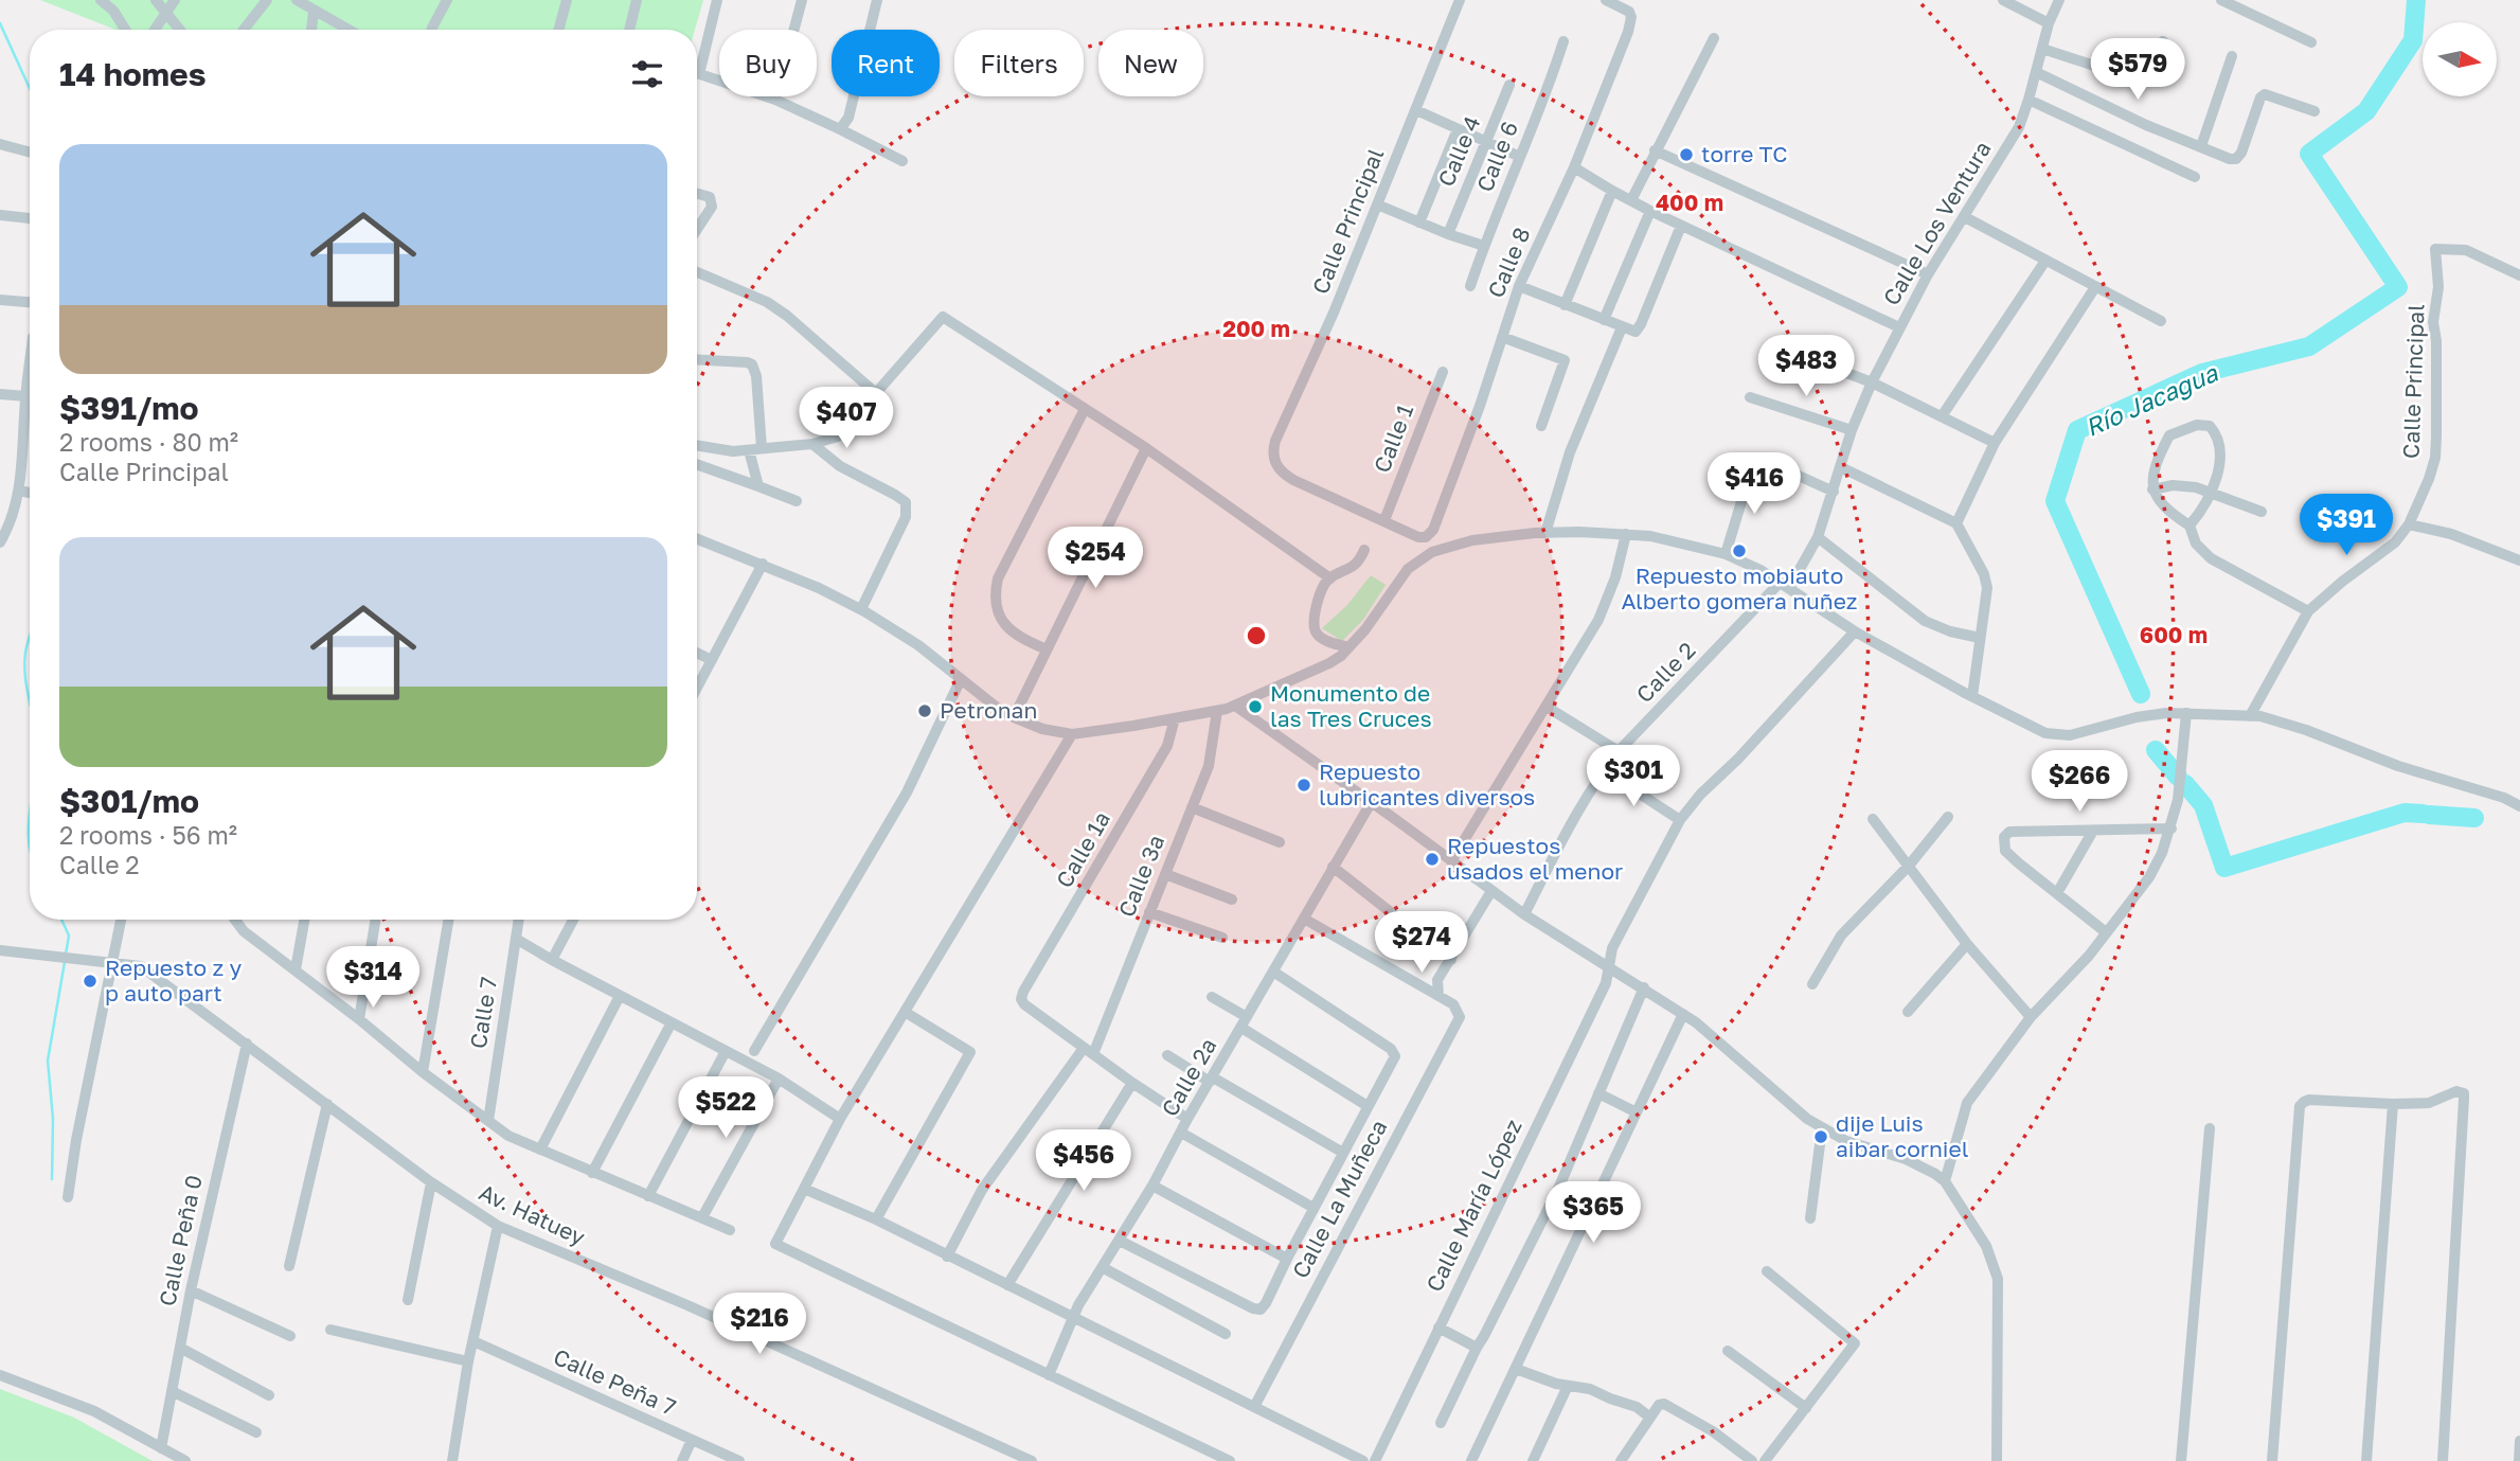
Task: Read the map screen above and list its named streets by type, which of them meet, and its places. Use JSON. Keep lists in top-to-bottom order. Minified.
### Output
{"streets":{"street":["Calle 4","Calle 6","Calle Principal","Calle Los Ventura","Calle 8","Calle 1","Calle 2","Calle 1a","Calle 3a","Calle 7","Calle 2a","Calle La Muñeca","Calle María López","Av. Hatuey","Calle Peña 0","Calle Peña 7"]},"crossings":[["Calle Principal","Calle 8"],["Calle Principal","Calle 1"],["Calle Los Ventura","Calle 2"],["Calle 1a","Calle 3a"],["Av. Hatuey","Calle Peña 0"]],"water":["Río Jacagua"],"places":["torre TC","Repuesto mobiauto Alberto gomera nuñez","Monumento de las Tres Cruces","Petronan","Repuesto lubricantes diversos","Repuestos usados el menor","Repuesto z y p auto part","dije Luis aibar corniel"],"north":"right","page":{"chip":["Buy","Rent","Filters","New"],"heading":"14 homes","price":["$579","$483","$407","$416","$391","$254","$301","$266","$274","$314","$522","$456","$365","$216"],"list":[{"name":"$391/mo","note":"2 rooms · 80 m² · Calle Principal"},{"name":"$301/mo","note":"2 rooms · 56 m² · Calle 2"}]},"rings":["400 m","200 m","600 m"]}
